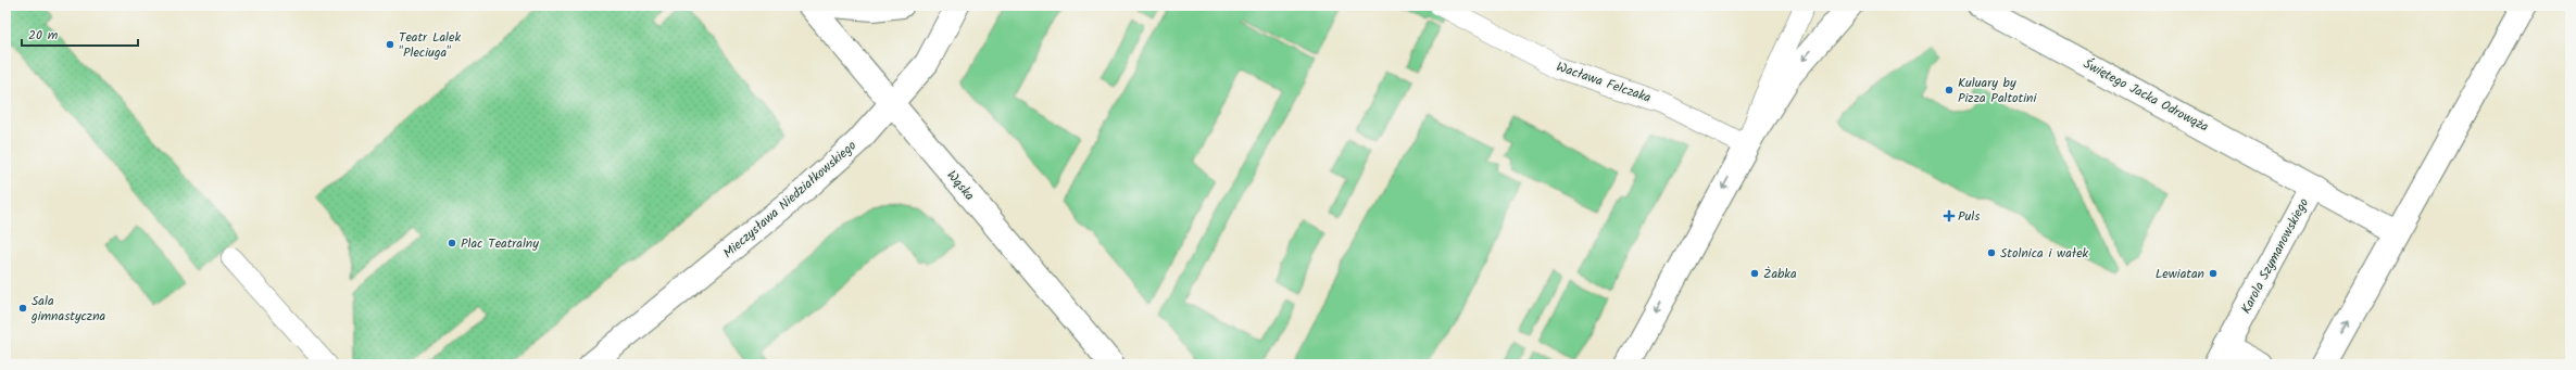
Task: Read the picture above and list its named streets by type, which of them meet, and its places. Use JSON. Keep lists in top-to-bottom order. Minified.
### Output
{"streets":{"street":["Świętego Jacka Odrowąża","Wąska","Mieczysława Niedziałkowskiego","Karola Szymanowskiego"],"lane":["Wacława Felczaka"]},"crossings":[["Świętego Jacka Odrowąża","Karola Szymanowskiego"],["Wąska","Mieczysława Niedziałkowskiego"]],"places":{"other":["Teatr Lalek \"Pleciuga\"","Kuluary by Pizza Paltotini","Plac Teatralny","Stolnica i wałek","Żabka","Lewiatan","Sala gimnastyczna"],"health":["Puls"]},"scale_bar":"20 m"}
